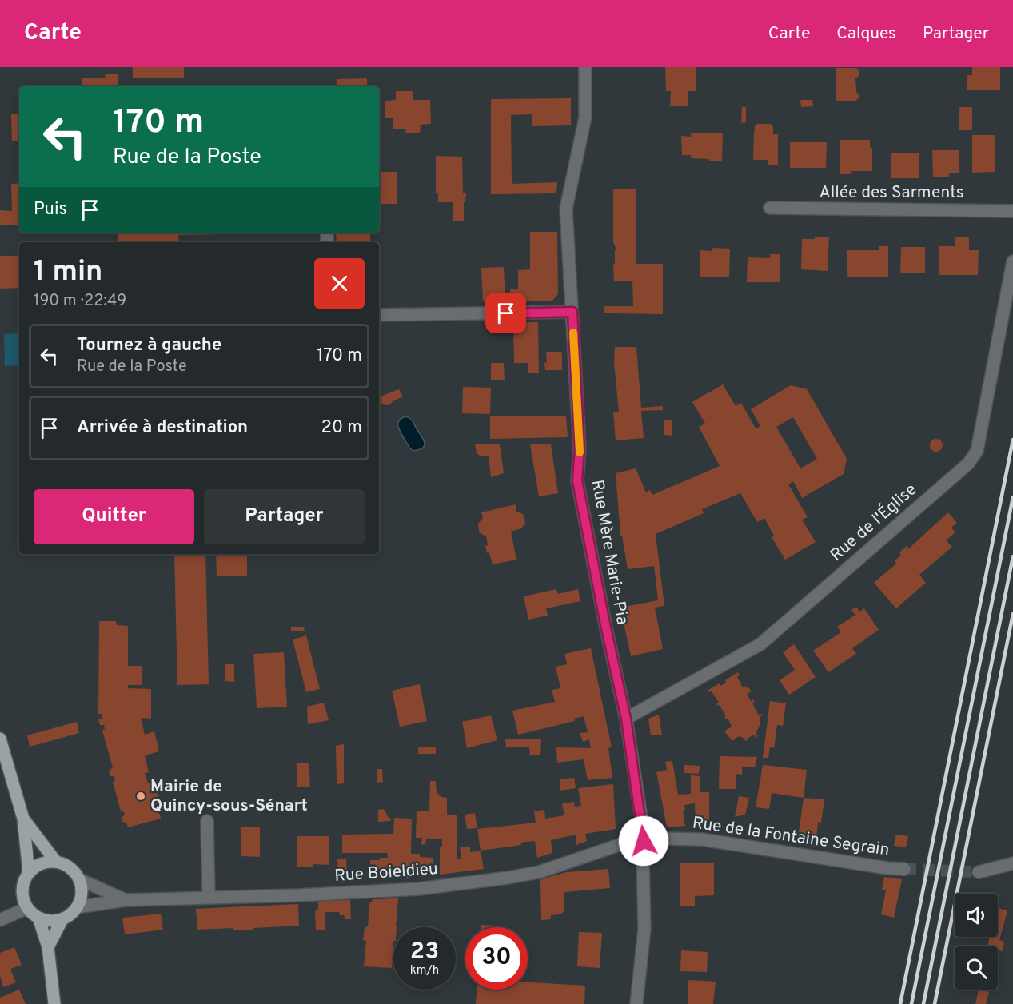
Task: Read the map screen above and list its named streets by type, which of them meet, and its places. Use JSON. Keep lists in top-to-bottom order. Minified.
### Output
{"streets":{"street":["Allée des Sarments","Rue de l'Église","Rue Mère Marie-Pia","Rue de la Fontaine Segrain","Rue Boieldieu"]},"crossings":[["Rue de l'Église","Rue Mère Marie-Pia"],["Rue Mère Marie-Pia","Rue de la Fontaine Segrain"],["Rue Mère Marie-Pia","Rue Boieldieu"],["Rue de la Fontaine Segrain","Rue Boieldieu"]],"places":["Mairie de Quincy-sous-Sénart"],"page":{"header":"Carte","nav":["Carte","Calques","Partager"],"turn":["170 m","Rue de la Poste"],"then":"Puis","heading":["1 min","190 m · 22:49"],"list":[{"name":"Tournez à gauche","note":"Rue de la Poste","value":"170 m"},{"name":"Arrivée à destination","value":"20 m"}],"buttons":["Quitter","Partager"],"speed":"23 km/h","limit":"30"}}
